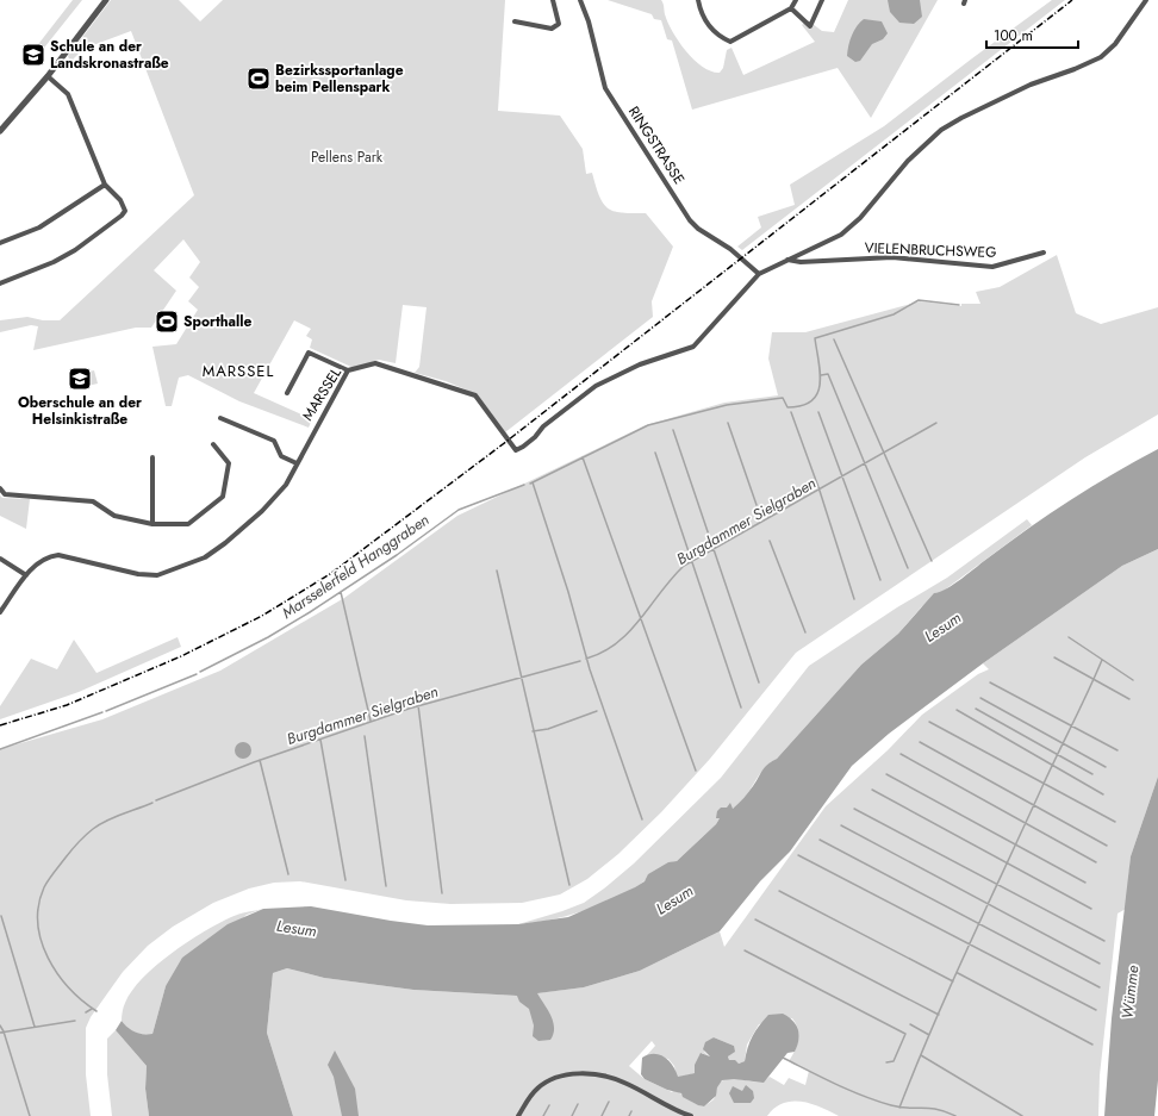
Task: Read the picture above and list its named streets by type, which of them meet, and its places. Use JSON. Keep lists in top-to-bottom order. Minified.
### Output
{"streets":{"street":["RINGSTRASSE","VIELENBRUCHSWEG","MARSSEL"]},"crossings":[["RINGSTRASSE","MARSSEL"]],"districts":["MARSSEL"],"water":["Burgdammer Sielgraben","Marsselerfeld Hanggraben","Lesum","Wümme"],"parks":["Pellens Park"],"places":{"school or university":["Schule an der Landskronastraße","Oberschule an der Helsinkistraße"],"sports":["Bezirkssportanlage beim Pellenspark","Sporthalle"]},"scale_bar":"100 m"}
